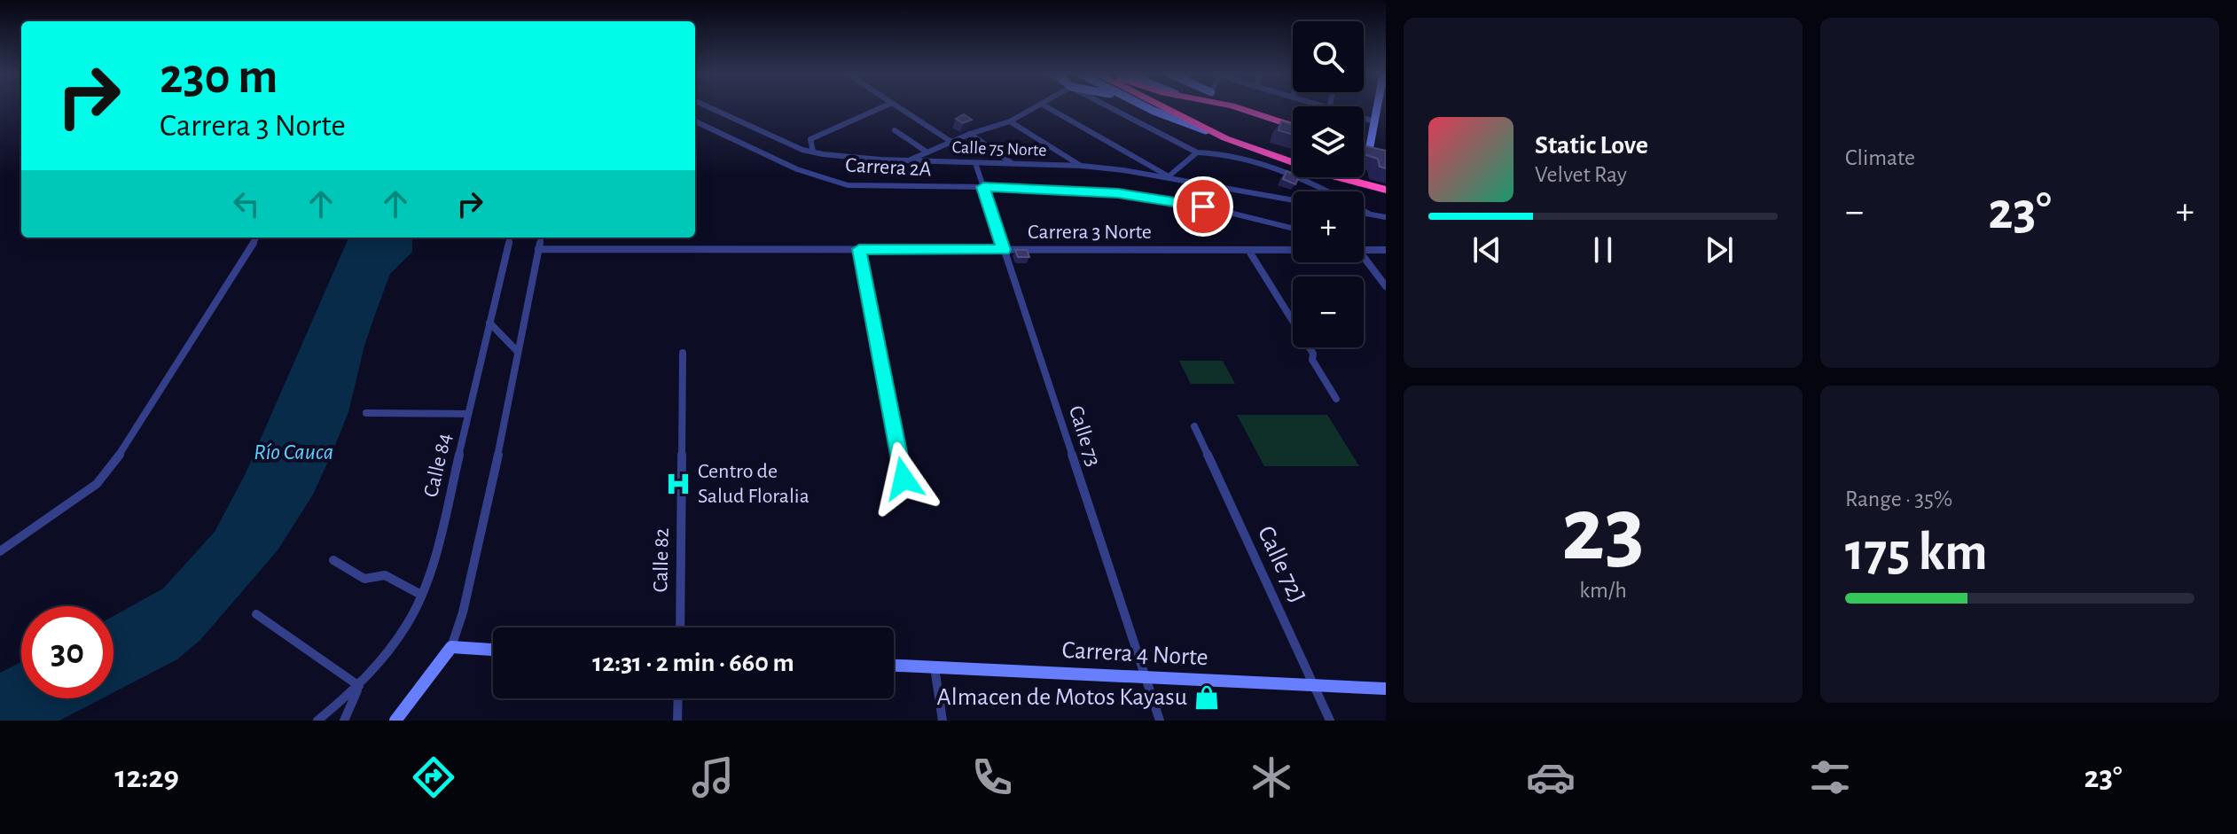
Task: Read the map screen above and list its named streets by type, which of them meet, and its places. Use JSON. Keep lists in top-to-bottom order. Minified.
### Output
{"streets":{"street":["Calle 75 Norte","Carrera 2A","Carrera 3 Norte","Calle 73","Calle 84","Calle 82","Calle 72J","Carrera 4 Norte"]},"crossings":[["Calle 75 Norte","Calle 73"],["Carrera 2A","Calle 73"],["Carrera 3 Norte","Calle 73"],["Calle 73","Carrera 4 Norte"],["Calle 72J","Carrera 4 Norte"]],"water":["Río Cauca"],"places":{"hospital":["Centro de Salud Floralia"],"shop":["Almacen de Motos Kayasu"]},"page":{"tile":["Climate",["23","km/h"],["Range · 35%","175 km"]],"map_buttons":["+","−"],"turn":["230 m","Carrera 3 Norte"],"song":["Static Love","Velvet Ray"],"heat":["−","23°","+"],"limit":"30","trip":"12:31 · 2 min · 660 m","tabs":["12:29","23°"]}}
